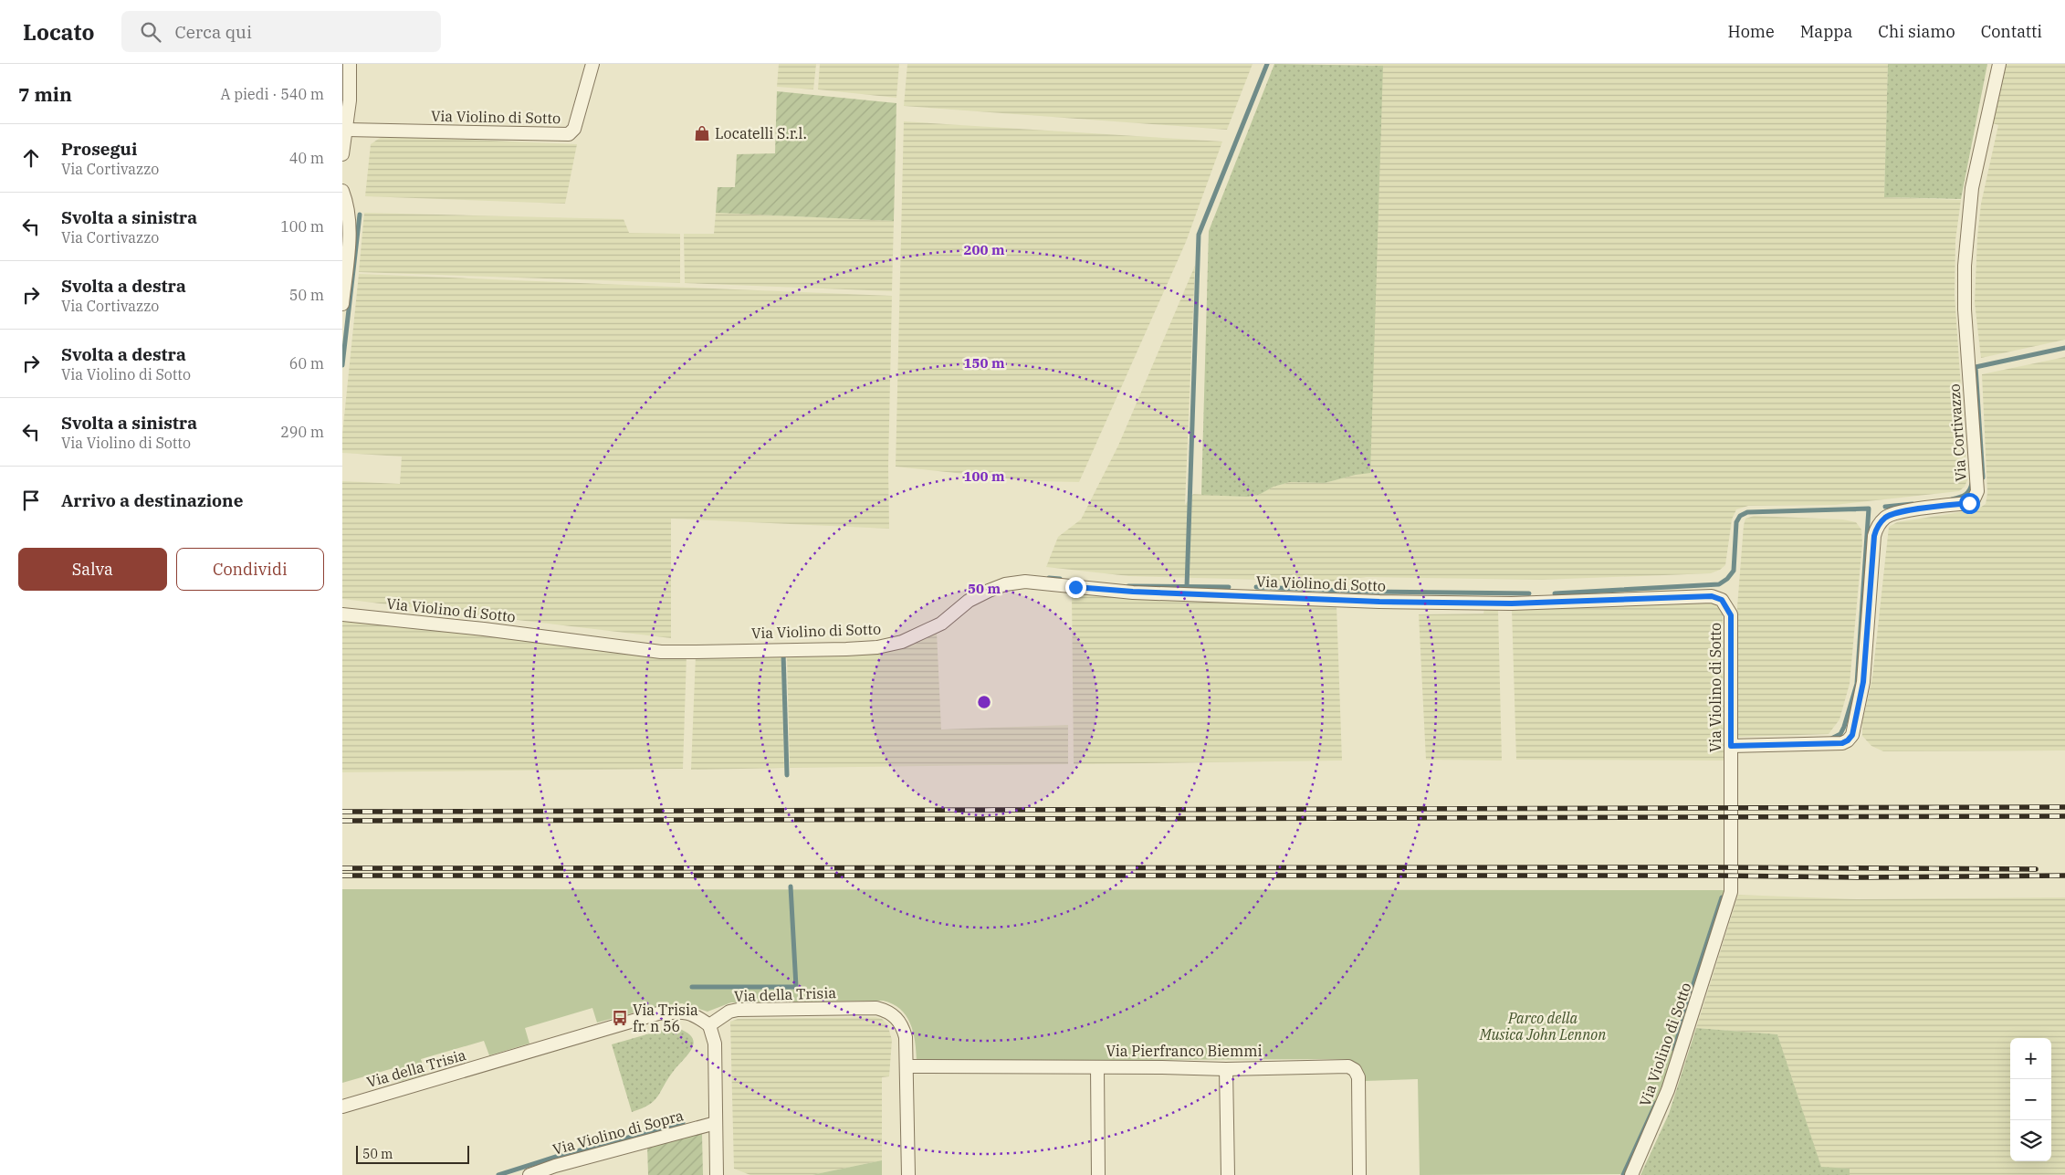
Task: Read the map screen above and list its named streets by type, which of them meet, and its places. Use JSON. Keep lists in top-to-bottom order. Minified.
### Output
{"streets":{"street":["Via Violino di Sotto","Via Cortivazzo","Via della Trisia","Via Pierfranco Biemmi","Via Violino di Sopra"]},"crossings":[["Via Violino di Sotto","Via Cortivazzo"],["Via della Trisia","Via Pierfranco Biemmi"]],"parks":["Parco della Musica John Lennon"],"places":{"shop":["Locatelli S.r.l."],"bus stop":["Via Trisia fr. n 56"]},"scale_bar":"50 m","page":{"header":"Locato","search":"Cerca qui","nav":["Home","Mappa","Chi siamo","Contatti"],"heading":["7 min","A piedi · 540 m"],"list":[["Prosegui","Via Cortivazzo","40 m"],["Svolta a sinistra","Via Cortivazzo","100 m"],["Svolta a destra","Via Cortivazzo","50 m"],["Svolta a destra","Via Violino di Sotto","60 m"],["Svolta a sinistra","Via Violino di Sotto","290 m"],"Arrivo a destinazione"],"buttons":["Salva","Condividi"],"map_buttons":["+","−"],"scale":"50 m"},"rings":["200 m","150 m","100 m","50 m"]}
